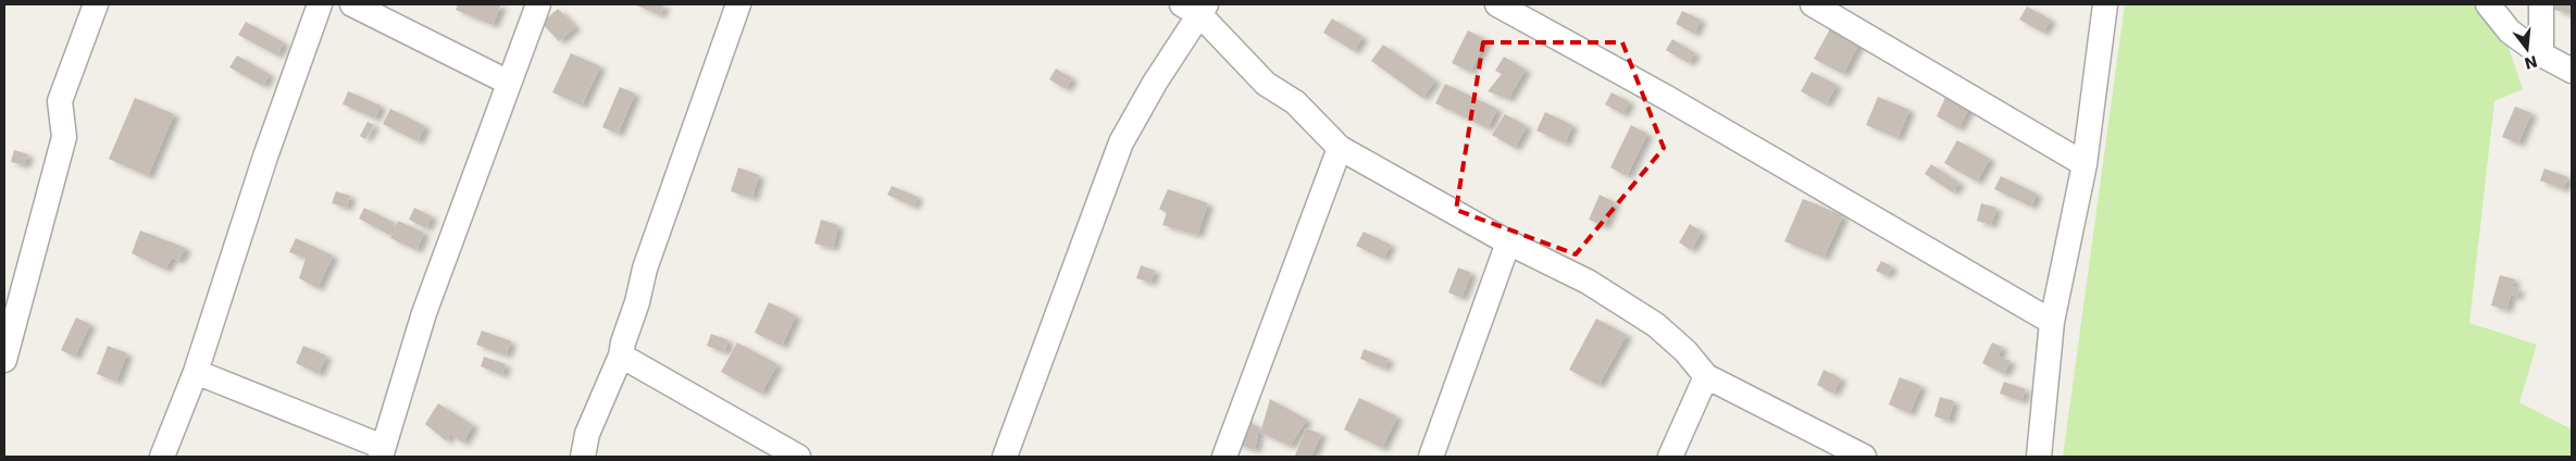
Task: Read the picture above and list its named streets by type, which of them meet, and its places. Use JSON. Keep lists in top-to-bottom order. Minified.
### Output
{"north":"bottom"}
